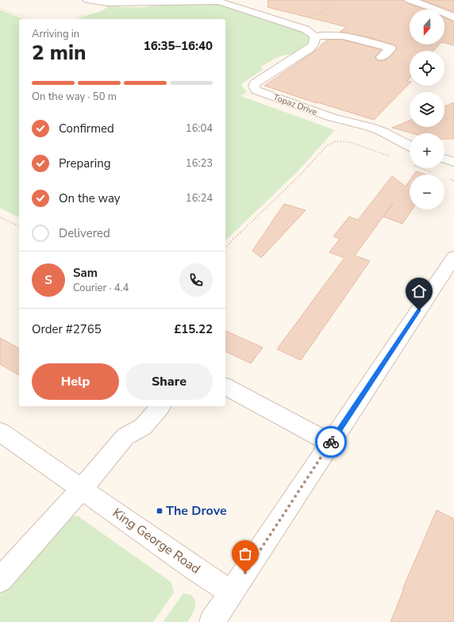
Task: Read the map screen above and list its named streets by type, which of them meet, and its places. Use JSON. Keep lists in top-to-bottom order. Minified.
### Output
{"streets":{"street":["Topaz Drive","King George Road"]},"places":{"transit":["The Drove"]},"north":"bottom","page":{"map_buttons":["+","−"],"heading":["2 min","Arriving in","16:35–16:40"],"panel":["Sam","Courier · 4.4","Order #2765","£15.22"],"bar":"On the way · 50 m","list":[["Confirmed","16:04"],["Preparing","16:23"],["On the way","16:24"],"Delivered"],"round":"S","buttons":["Help","Share"]}}
